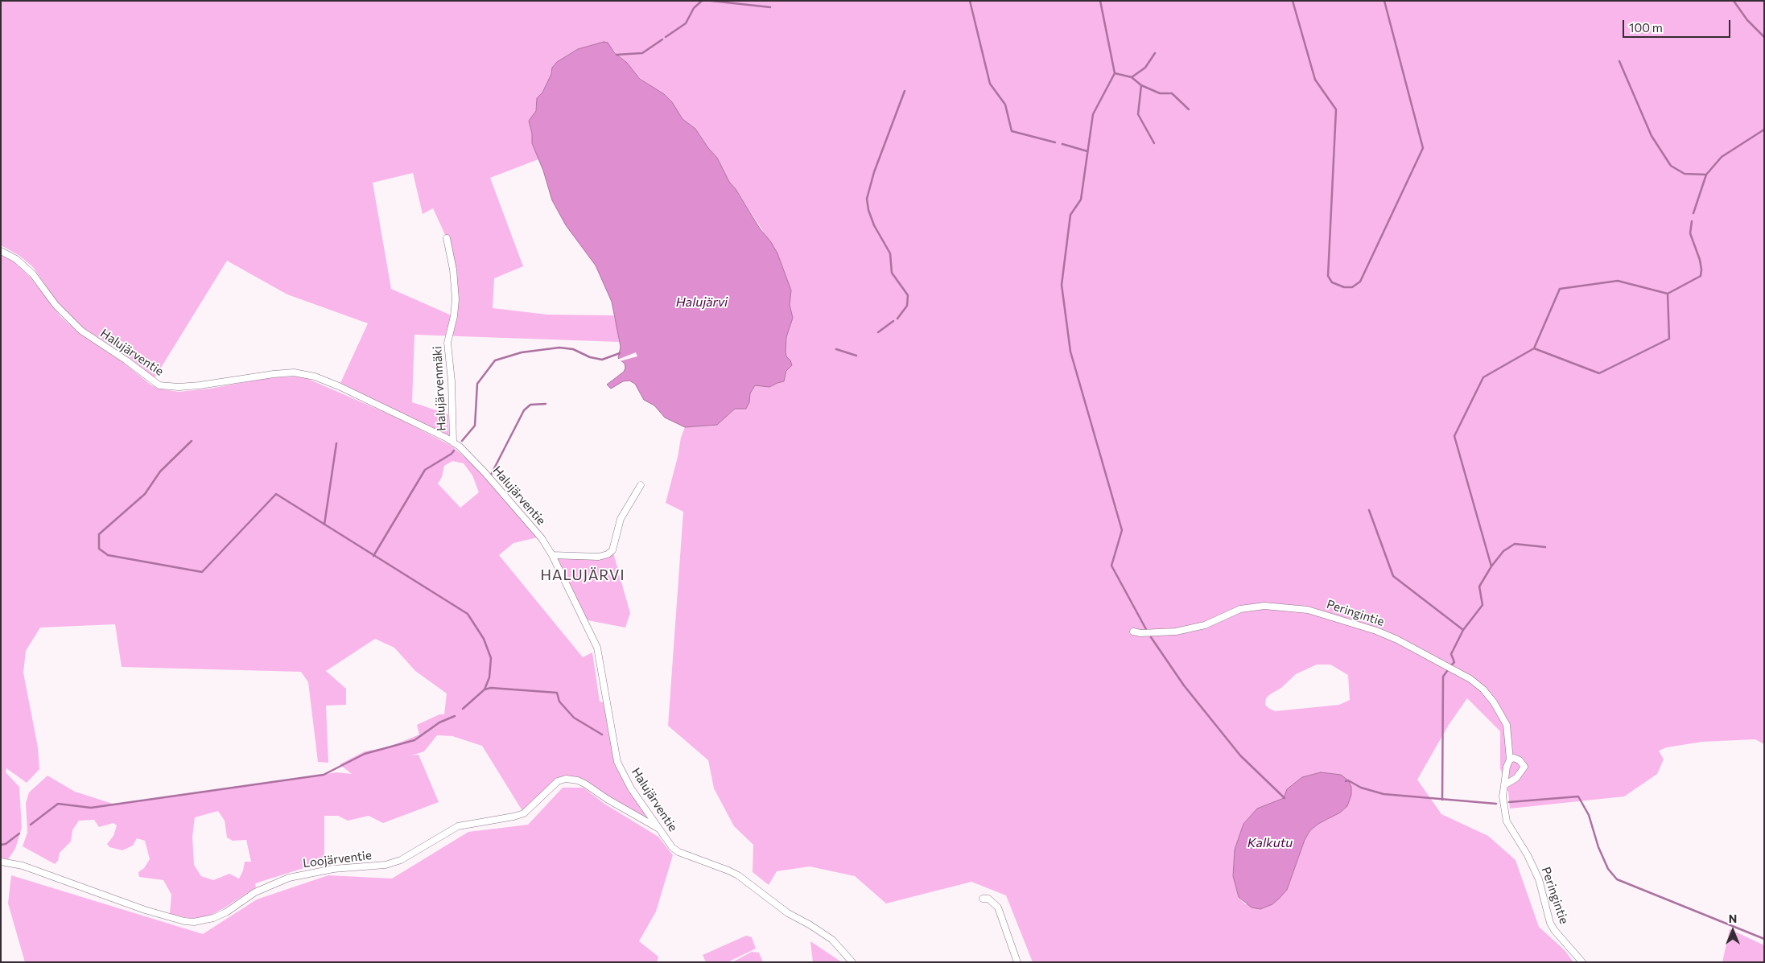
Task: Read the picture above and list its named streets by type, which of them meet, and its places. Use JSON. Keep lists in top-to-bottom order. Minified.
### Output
{"streets":{"street":["Halujärventie","Halujärvenmäki","Peringintie","Loojärventie"]},"crossings":[["Halujärventie","Halujärvenmäki"],["Halujärventie","Loojärventie"]],"districts":["HALUJÄRVI"],"water":["Halujärvi","Kalkutu"],"scale_bar":"100 m","north":"top"}
